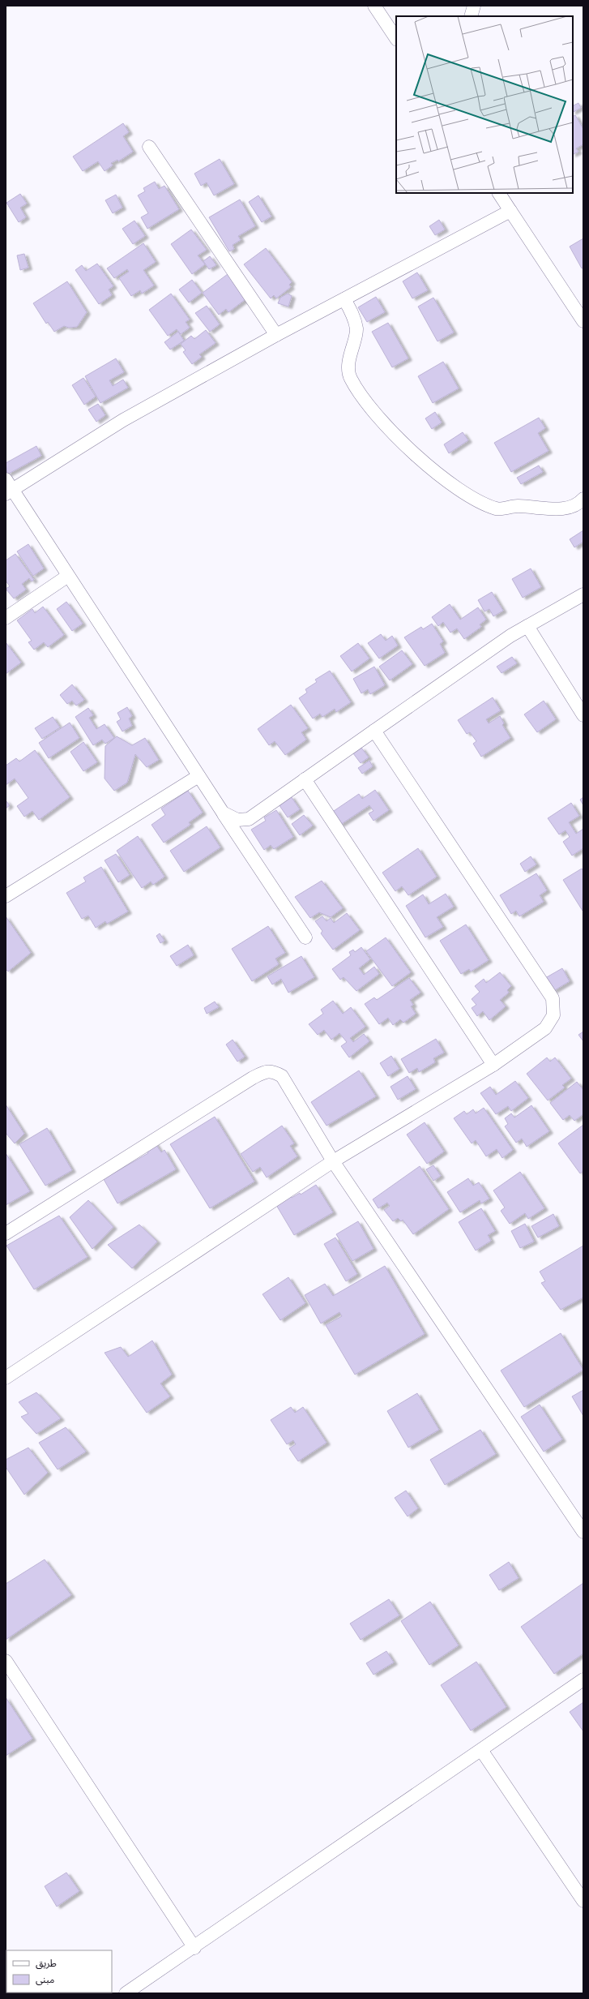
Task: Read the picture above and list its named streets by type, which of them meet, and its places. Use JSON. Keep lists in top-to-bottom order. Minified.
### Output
{"legend":["طريق","مبنى"]}
